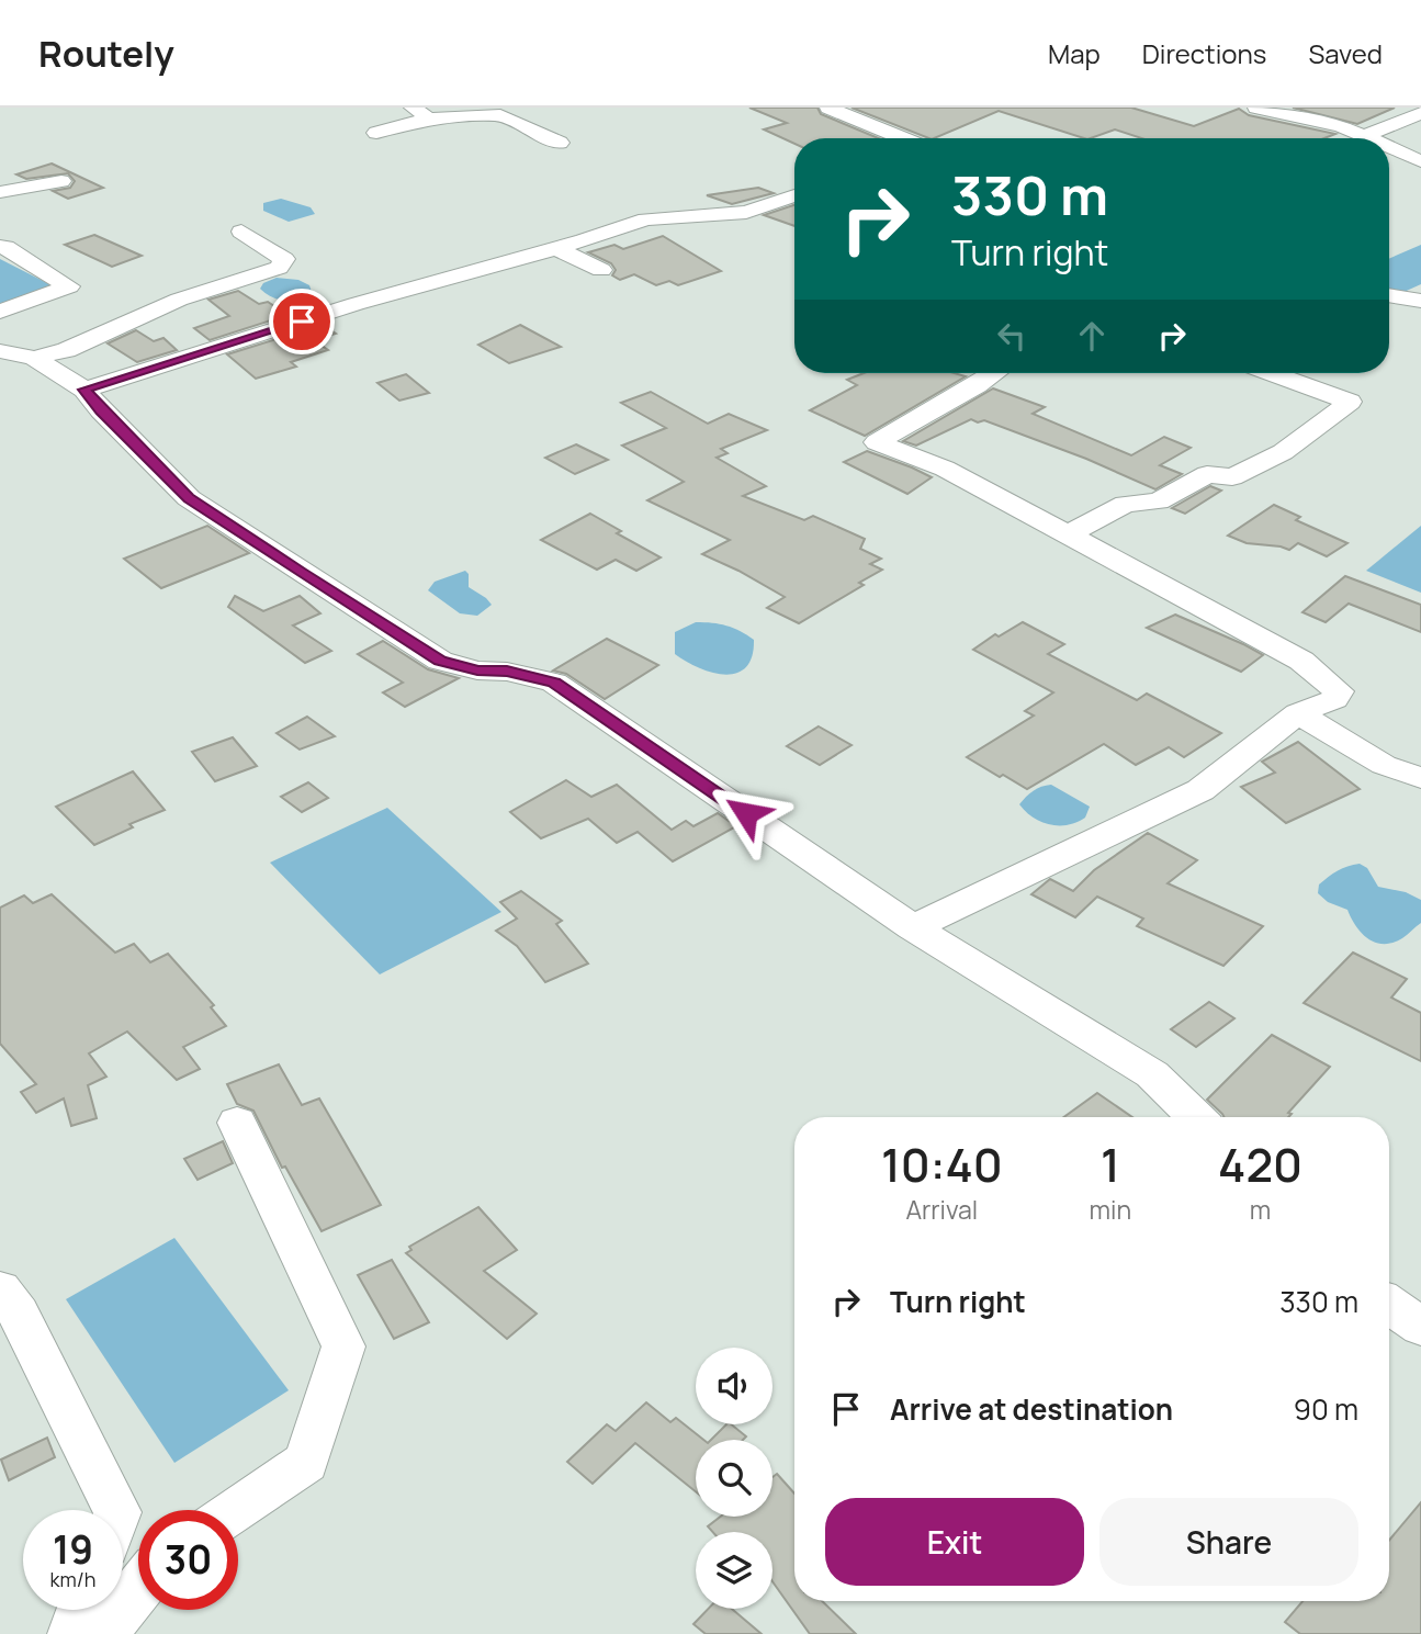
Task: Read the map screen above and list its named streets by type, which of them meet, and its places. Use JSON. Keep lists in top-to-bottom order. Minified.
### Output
{"page":{"header":"Routely","nav":["Map","Directions","Saved"],"turn":["330 m","Turn right"],"eta":["10:40","Arrival","1","min","420","m"],"list":[{"name":"Turn right","value":"330 m"},{"name":"Arrive at destination","value":"90 m"}],"buttons":["Exit","Share"],"speed":"19 km/h","limit":"30"}}
